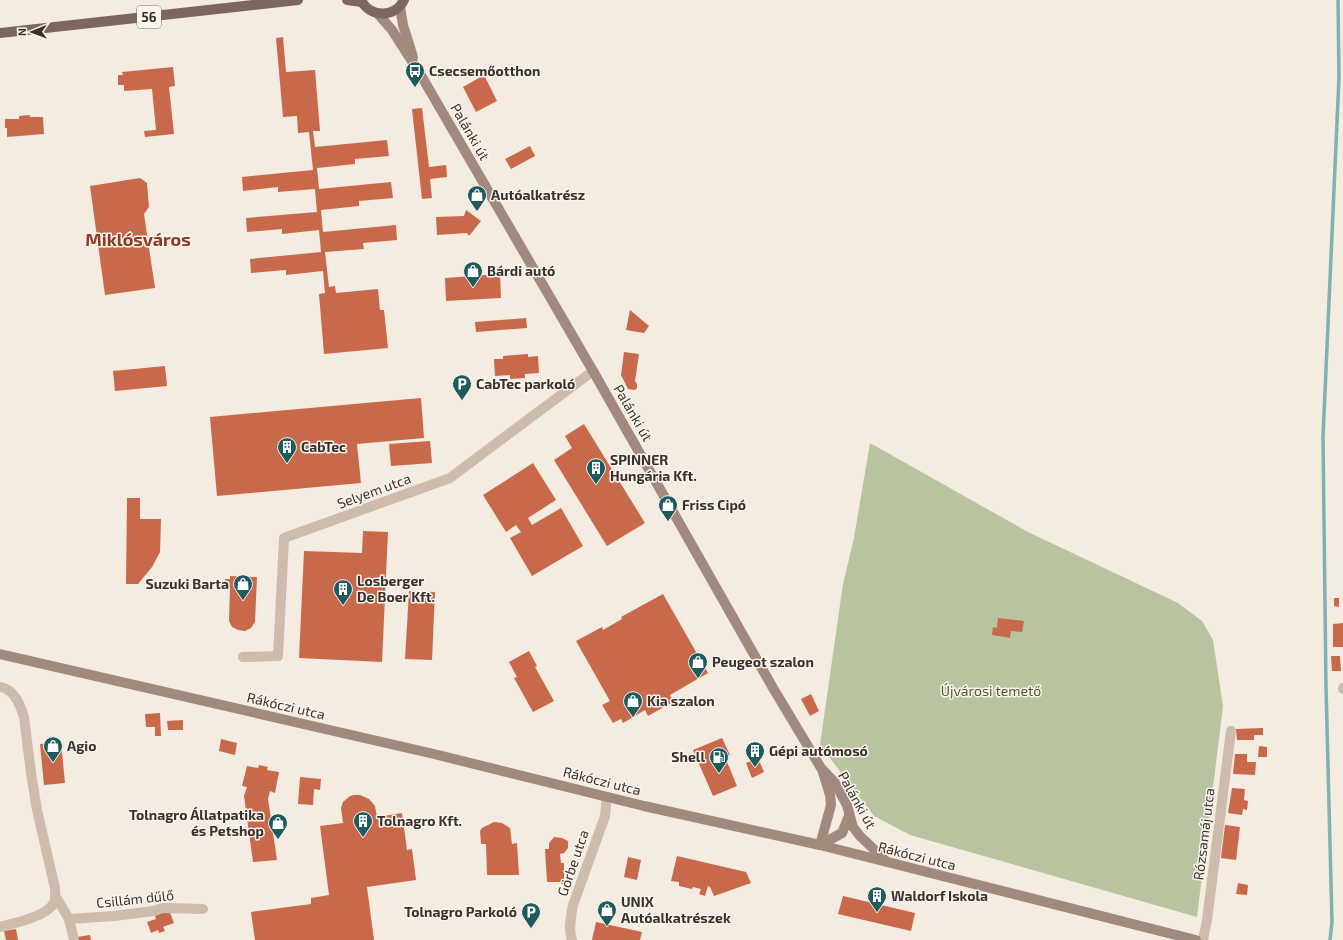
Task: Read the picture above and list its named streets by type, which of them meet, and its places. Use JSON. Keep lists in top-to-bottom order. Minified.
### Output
{"streets":{"main road":["56"],"street":["Palánki út","Selyem utca","Rákóczi utca","Rózsamáj utca","Görbe utca","Csillám dűlő"]},"crossings":[["Palánki út","Selyem utca"],["Palánki út","Rákóczi utca"],["Rákóczi utca","Görbe utca"]],"districts":["Miklósváros"],"parks":["Újvárosi temető"],"places":{"bus stop":["Csecsemőotthon"],"shop":["Autóalkatrész","Bárdi autó","Friss Cipó","Suzuki Barta","Peugeot szalon","Kia szalon","Agio","Tolnagro Állatpatika és Petshop","UNIX Autóalkatrészek"],"parking":["CabTec parkoló","Tolnagro Parkoló"],"building":["CabTec","SPINNER Hungária Kft.","Losberger De Boer Kft.","Gépi autómosó","Tolnagro Kft.","Waldorf Iskola"],"fuel station":["Shell"]},"north":"left"}
